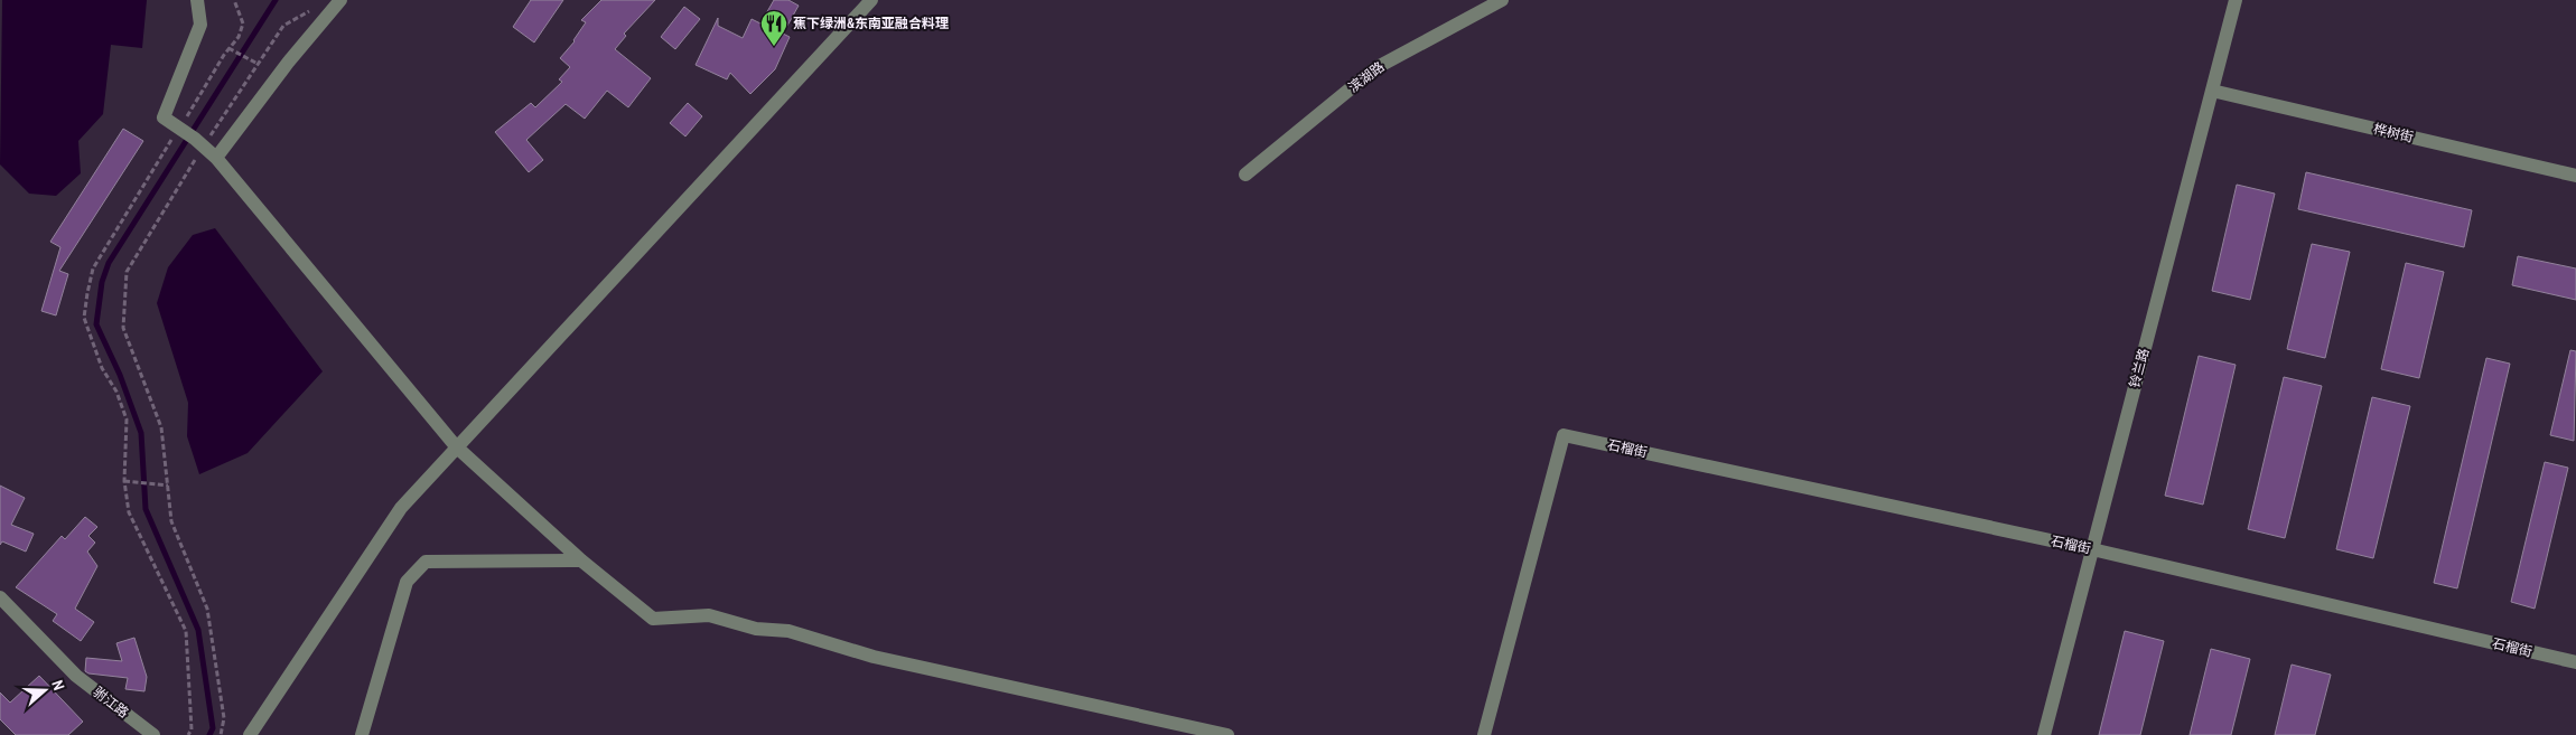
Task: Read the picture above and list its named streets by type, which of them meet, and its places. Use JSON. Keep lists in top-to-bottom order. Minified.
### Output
{"streets":{"street":["滨湖路","桦树街","铃兰路","石榴街","驸江路"]},"crossings":[["桦树街","铃兰路"],["铃兰路","石榴街"]],"places":{"restaurant":["蕉下绿洲&东南亚融合料理"]},"north":"right"}
